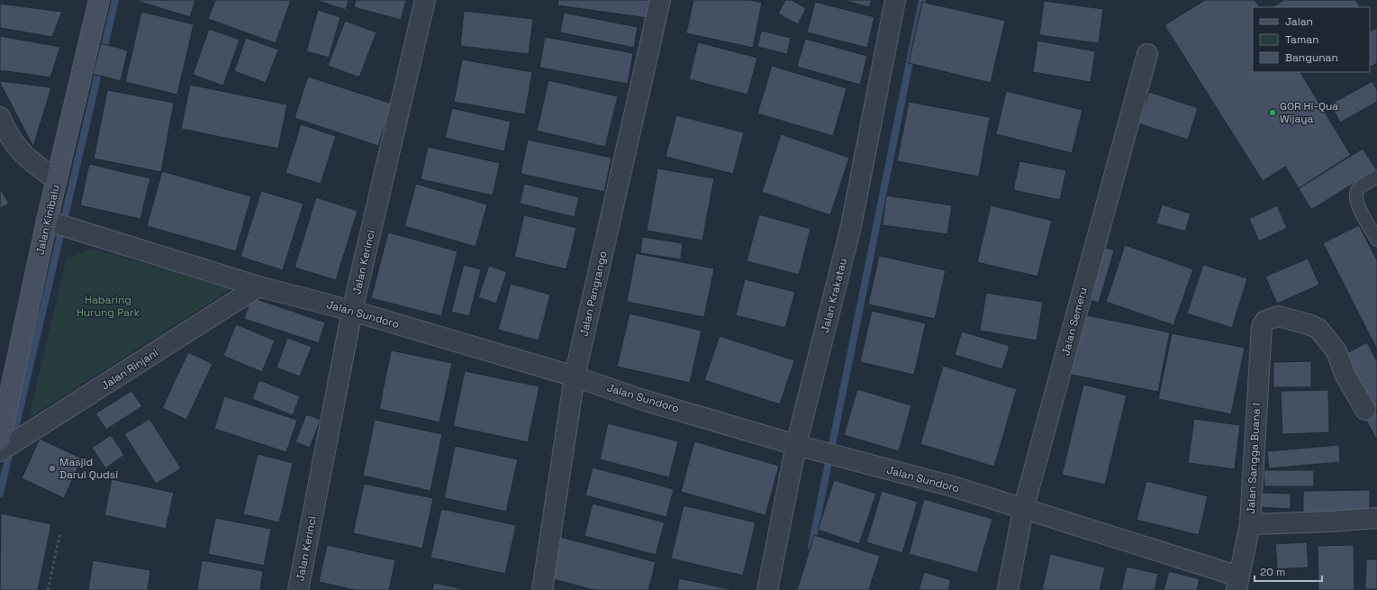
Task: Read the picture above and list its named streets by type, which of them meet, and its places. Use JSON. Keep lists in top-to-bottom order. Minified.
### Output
{"streets":{"street":["Jalan Kinibalu","Jalan Kerinci","Jalan Pangrango","Jalan Krakatau","Jalan Sundoro","Jalan Semeru","Jalan Rinjani","Jalan Sangga Buana I"]},"crossings":[["Jalan Kinibalu","Jalan Sundoro"],["Jalan Kerinci","Jalan Sundoro"],["Jalan Pangrango","Jalan Sundoro"],["Jalan Krakatau","Jalan Sundoro"],["Jalan Sundoro","Jalan Semeru"],["Jalan Sundoro","Jalan Rinjani"],["Jalan Sundoro","Jalan Sangga Buana I"]],"parks":["Habaring Hurung Park"],"places":["GOR Hi-Qua Wijaya","Masjid Darul Qudsi"],"legend":["Jalan","Taman","Bangunan"],"scale_bar":"20 m"}
